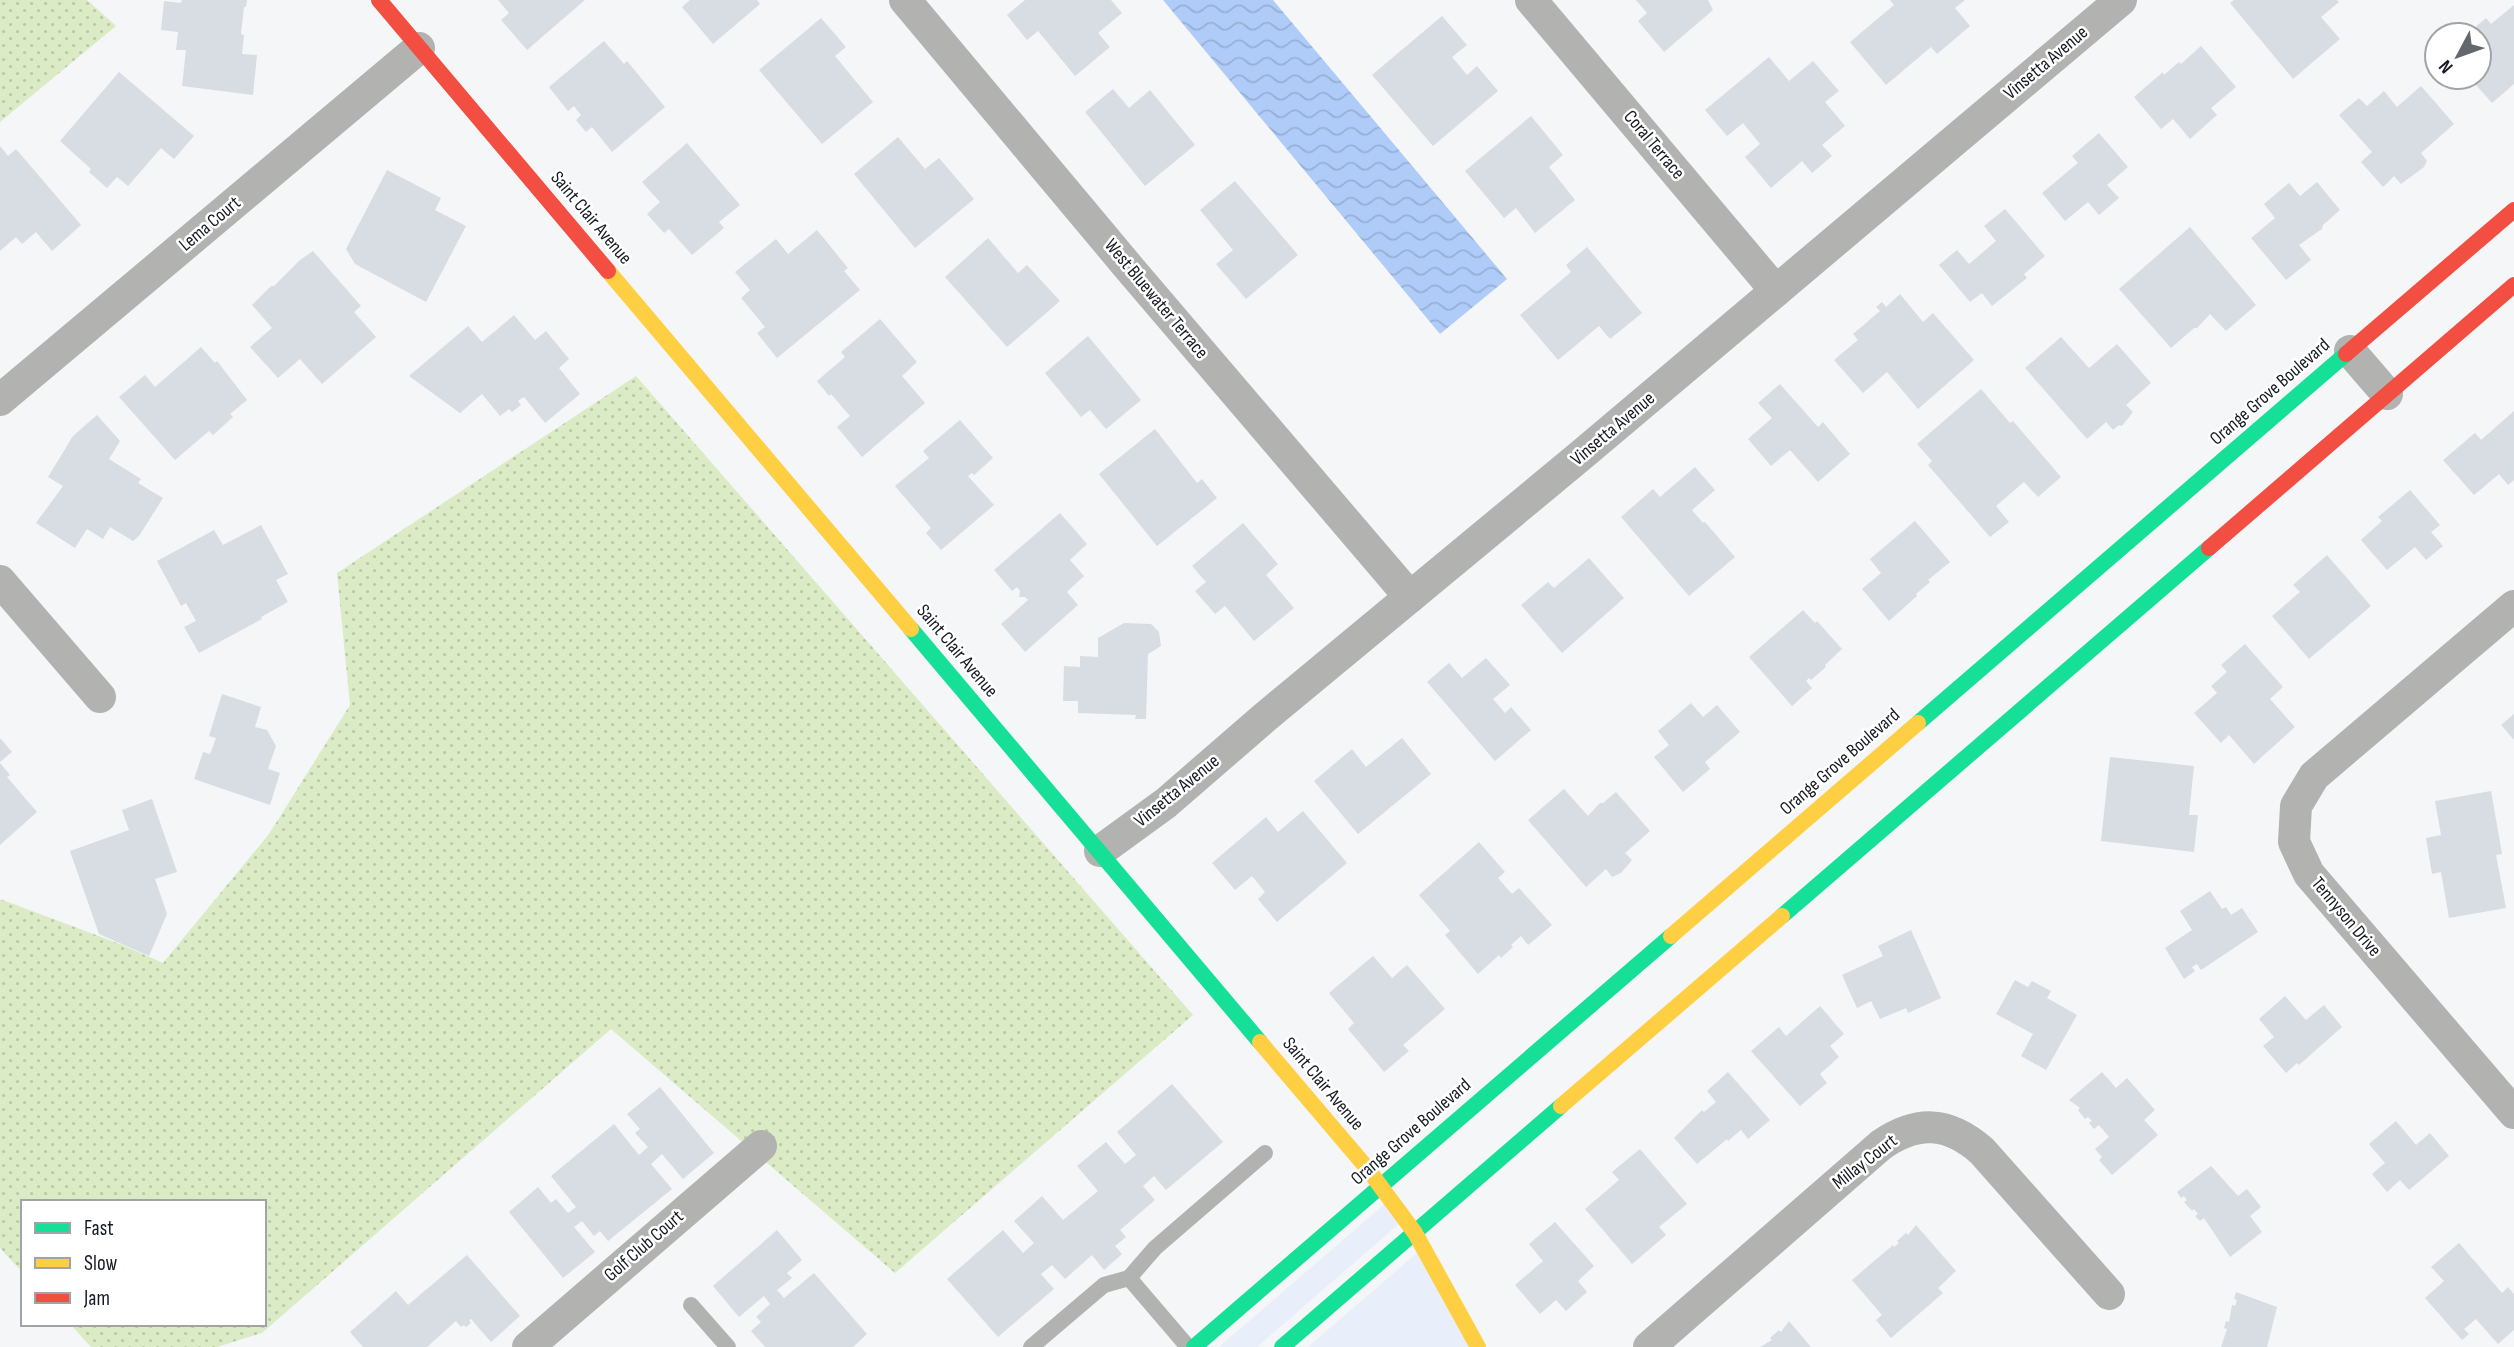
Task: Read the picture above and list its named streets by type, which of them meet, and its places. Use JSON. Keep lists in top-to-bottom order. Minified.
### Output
{"streets":{"street":["Vinsetta Avenue","Coral Terrace","Saint Clair Avenue","Lema Court","West Bluewater Terrace","Orange Grove Boulevard","Tennyson Drive","Millay Court","Golf Club Court"]},"crossings":[["Vinsetta Avenue","Coral Terrace"],["Vinsetta Avenue","Saint Clair Avenue"],["Vinsetta Avenue","West Bluewater Terrace"],["Saint Clair Avenue","Lema Court"],["Saint Clair Avenue","Orange Grove Boulevard"]],"legend":["Fast","Slow","Jam"],"north":"bottom left"}
